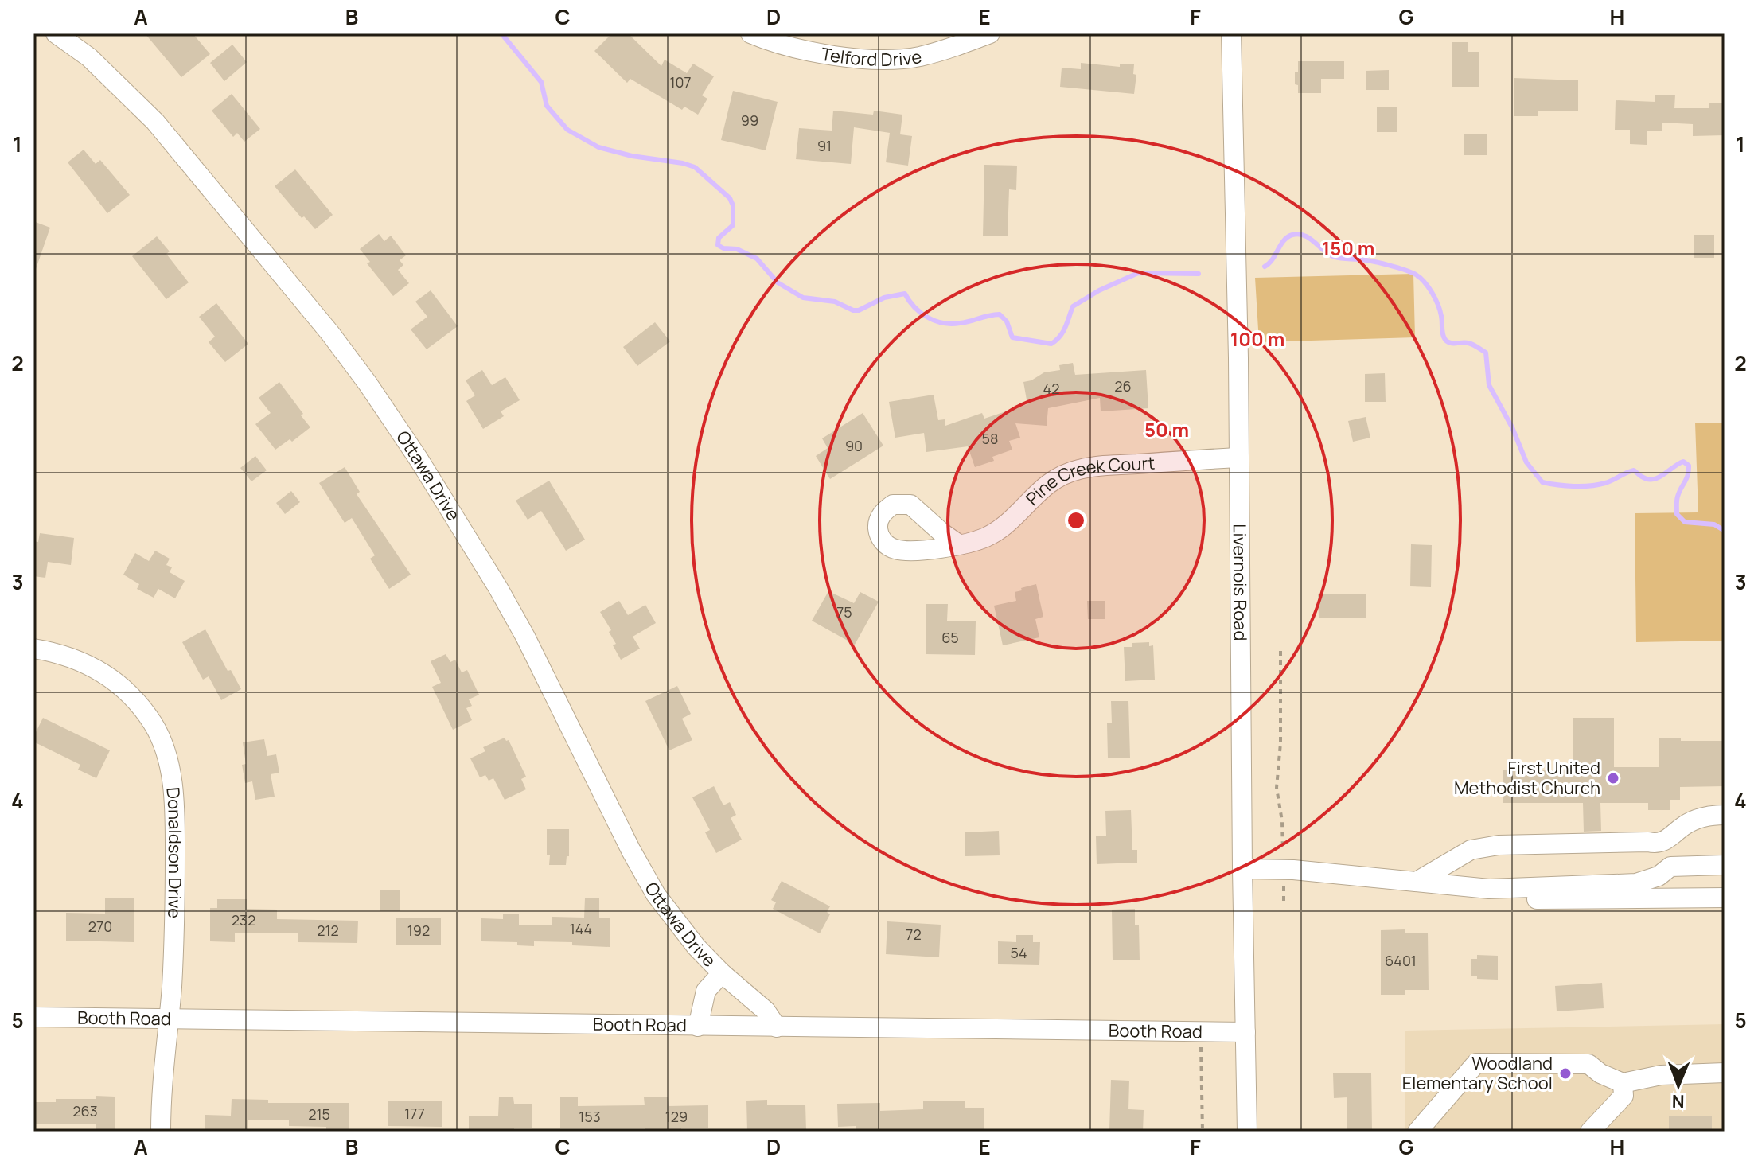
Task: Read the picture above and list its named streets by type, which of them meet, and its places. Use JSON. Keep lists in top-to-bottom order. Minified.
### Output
{"streets":{"street":["Telford Drive","Ottawa Drive","Pine Creek Court","Livernois Road","Donaldson Drive","Booth Road"]},"crossings":[["Ottawa Drive","Booth Road"],["Pine Creek Court","Livernois Road"],["Livernois Road","Booth Road"],["Donaldson Drive","Booth Road"]],"places":["First United Methodist Church","Woodland Elementary School"],"house_numbers":["107","99","91","26","42","58","90","75","65","232","270","144","212","192","72","54","6401","263","177","215","153","129"],"north":"bottom","grid":{"columns":["A","B","C","D","E","F","G","H"],"rows":["1","2","3","4","5"]},"rings":["150 m","100 m","50 m"]}
